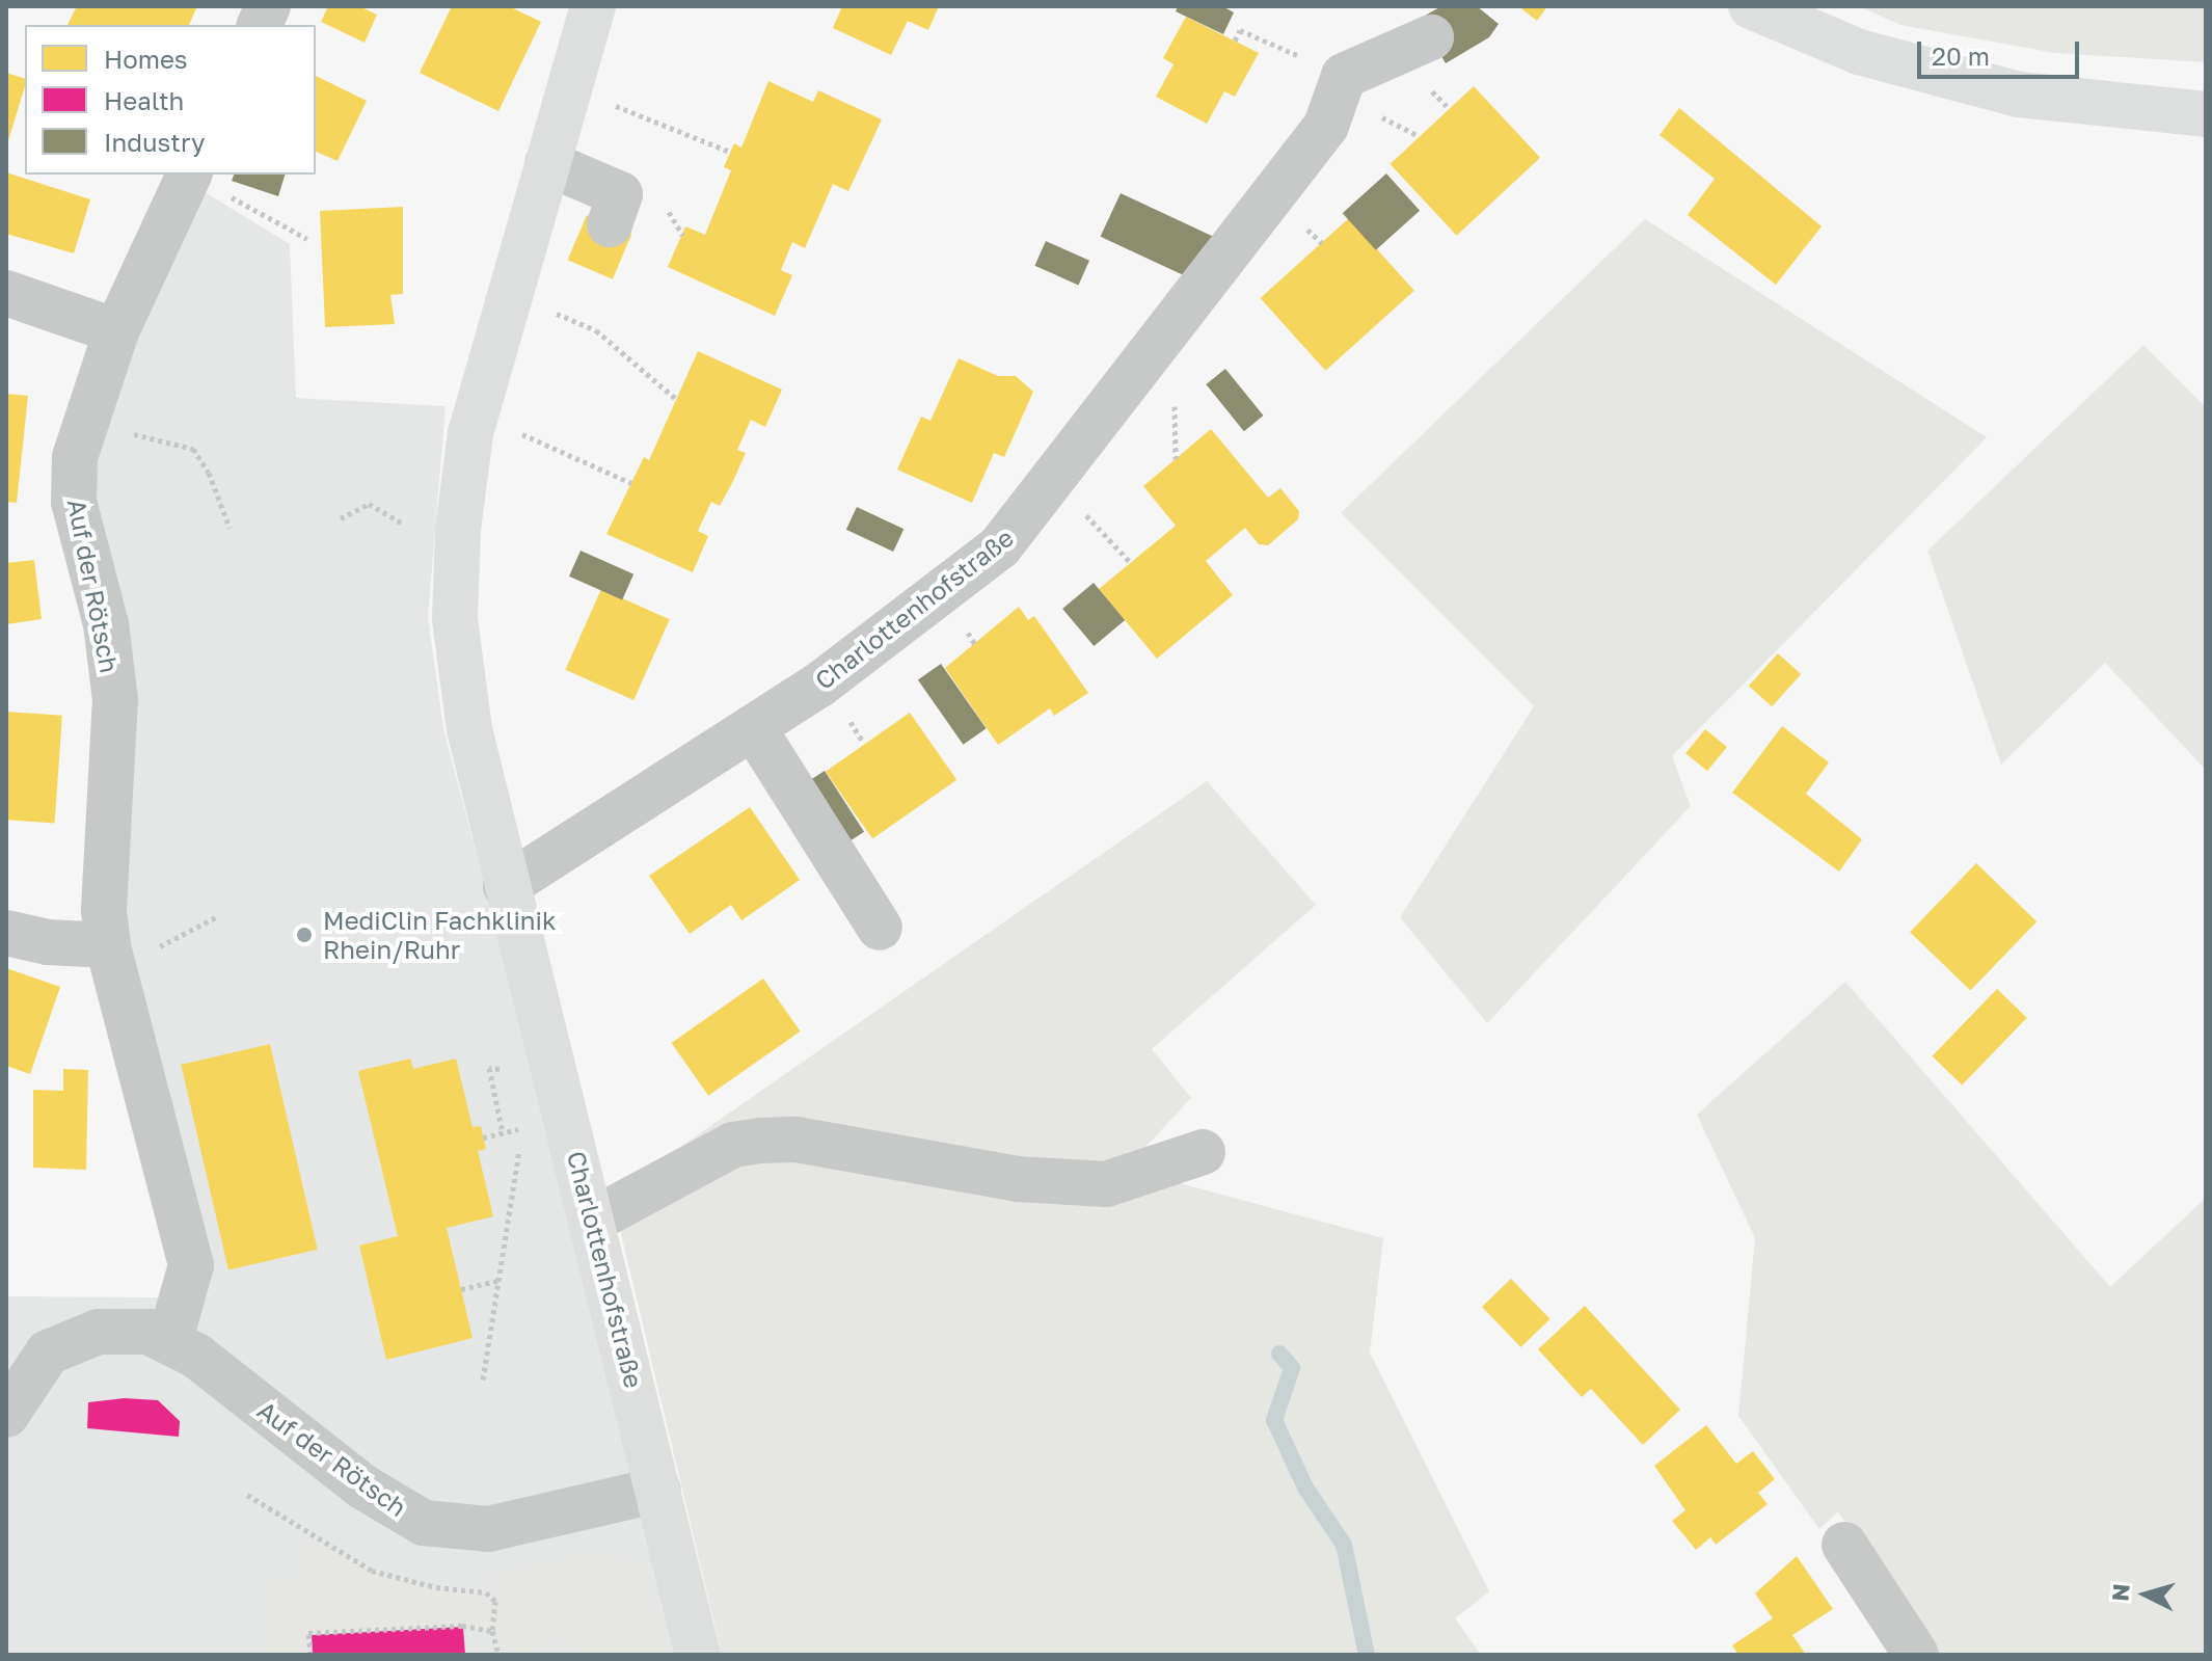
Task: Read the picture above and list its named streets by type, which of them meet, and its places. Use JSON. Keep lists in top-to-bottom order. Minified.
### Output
{"streets":{"main road":["Charlottenhofstraße"],"street":["Auf der Rötsch"]},"crossings":[["Auf der Rötsch","Charlottenhofstraße"]],"places":["MediClin Fachklinik Rhein/Ruhr"],"legend":["Homes","Health","Industry"],"scale_bar":"20 m","north":"left"}
